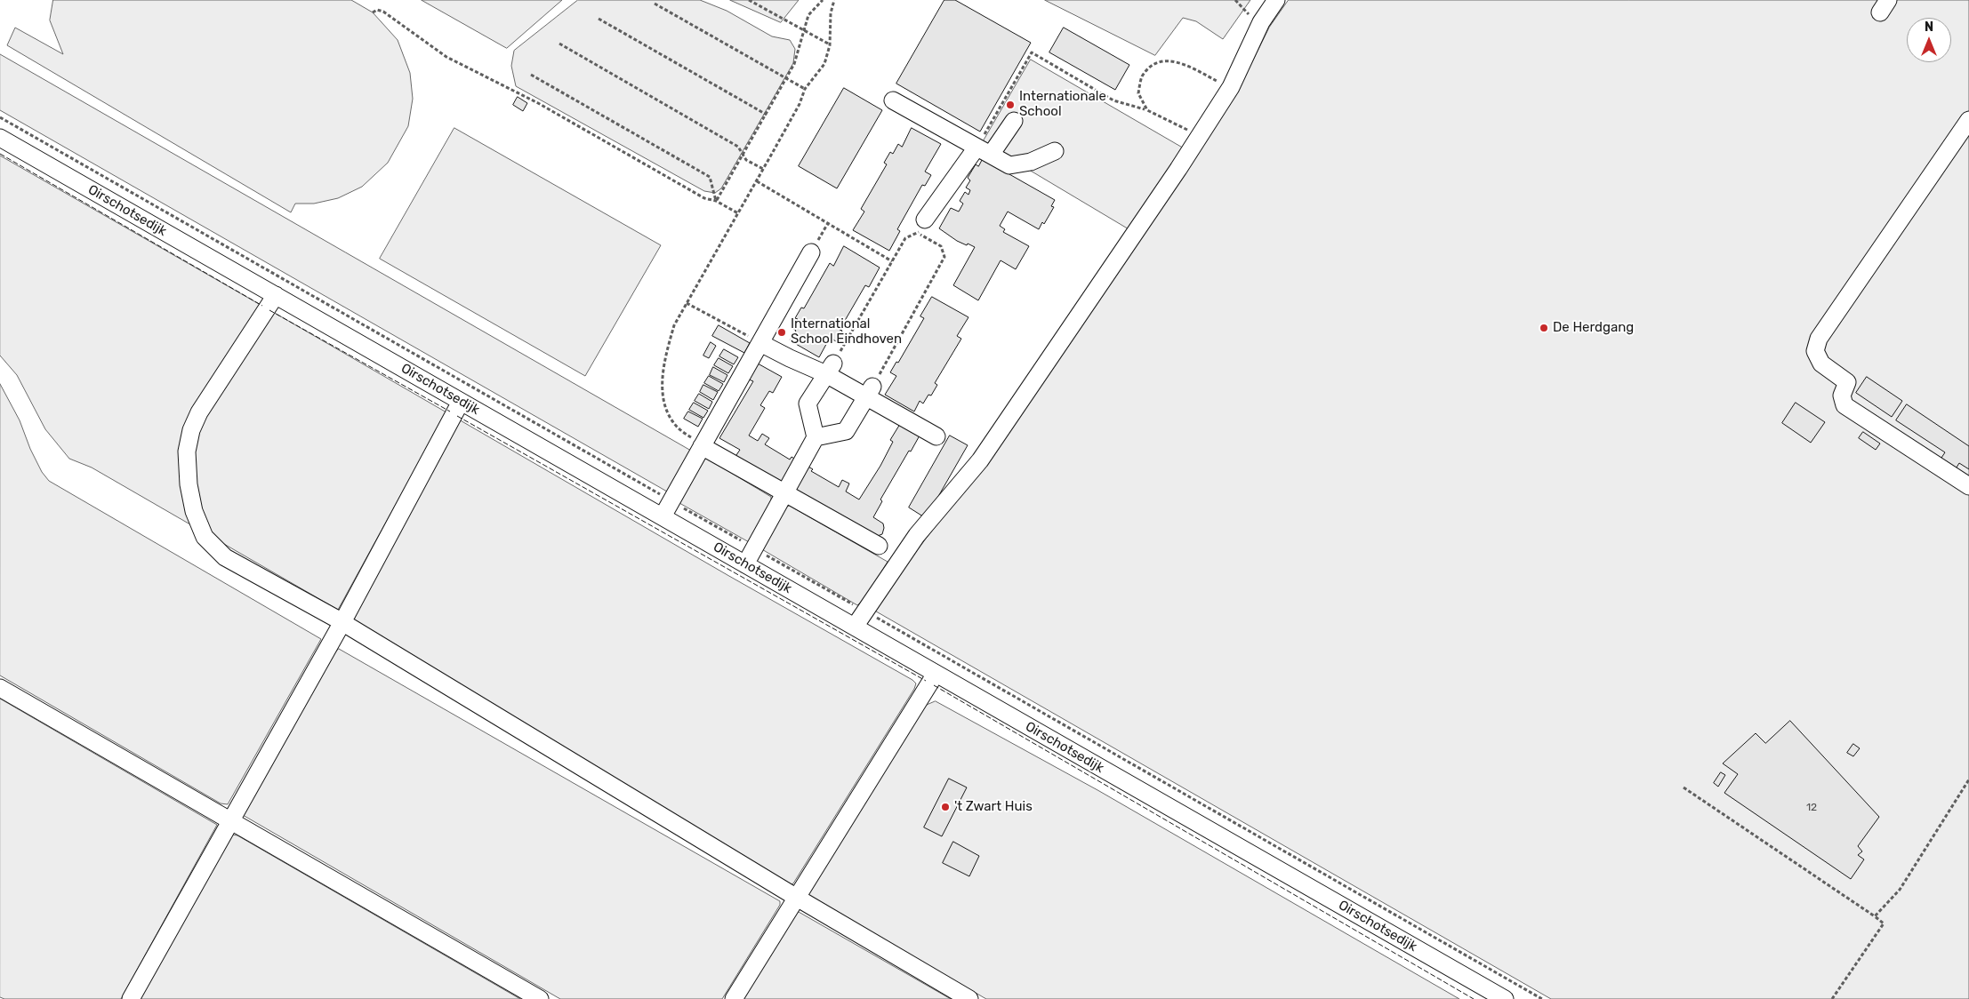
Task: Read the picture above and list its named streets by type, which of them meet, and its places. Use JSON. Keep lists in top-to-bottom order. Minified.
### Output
{"streets":{"street":["Oirschotsedijk"]},"places":["Internationale School","De Herdgang","International School Eindhoven","'t Zwart Huis"],"house_numbers":["12"],"north":"top"}
